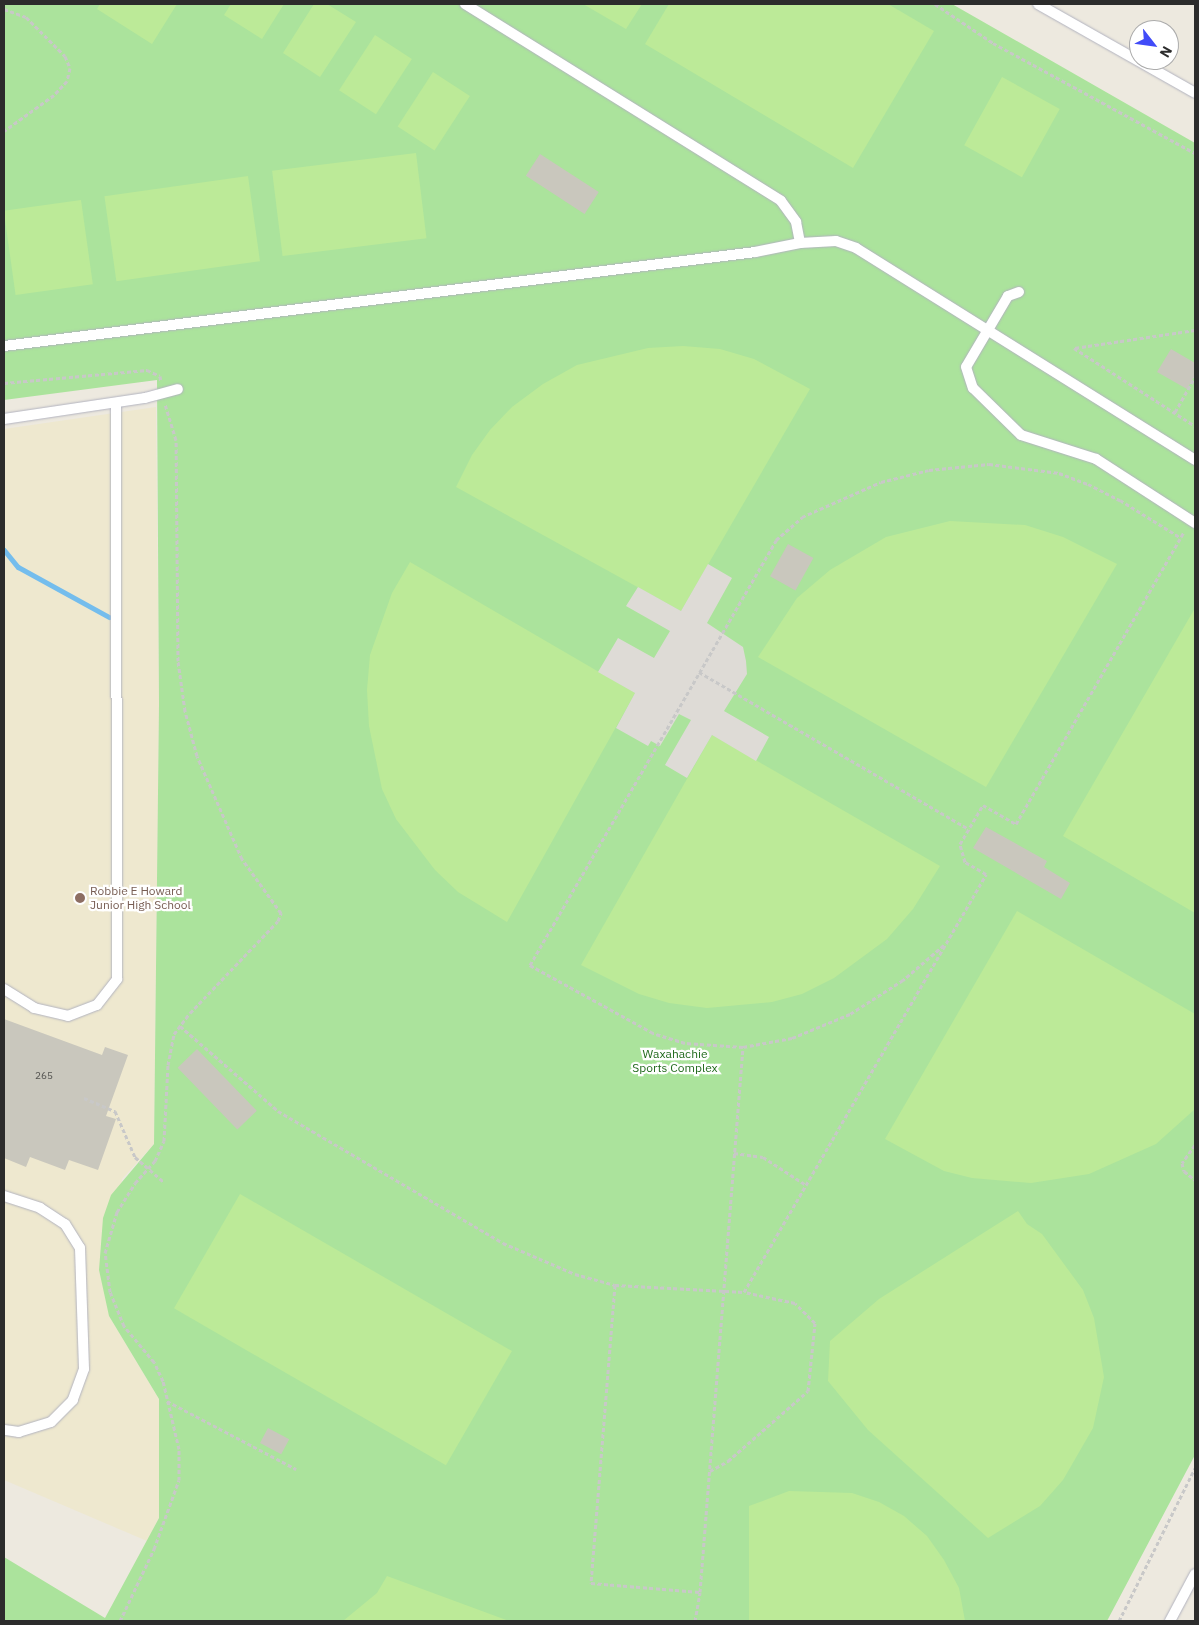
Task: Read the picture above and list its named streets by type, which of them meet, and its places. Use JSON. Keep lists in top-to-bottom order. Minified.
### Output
{"parks":["Waxahachie Sports Complex"],"places":["Robbie E Howard Junior High School"],"house_numbers":["265"],"north":"bottom right"}
